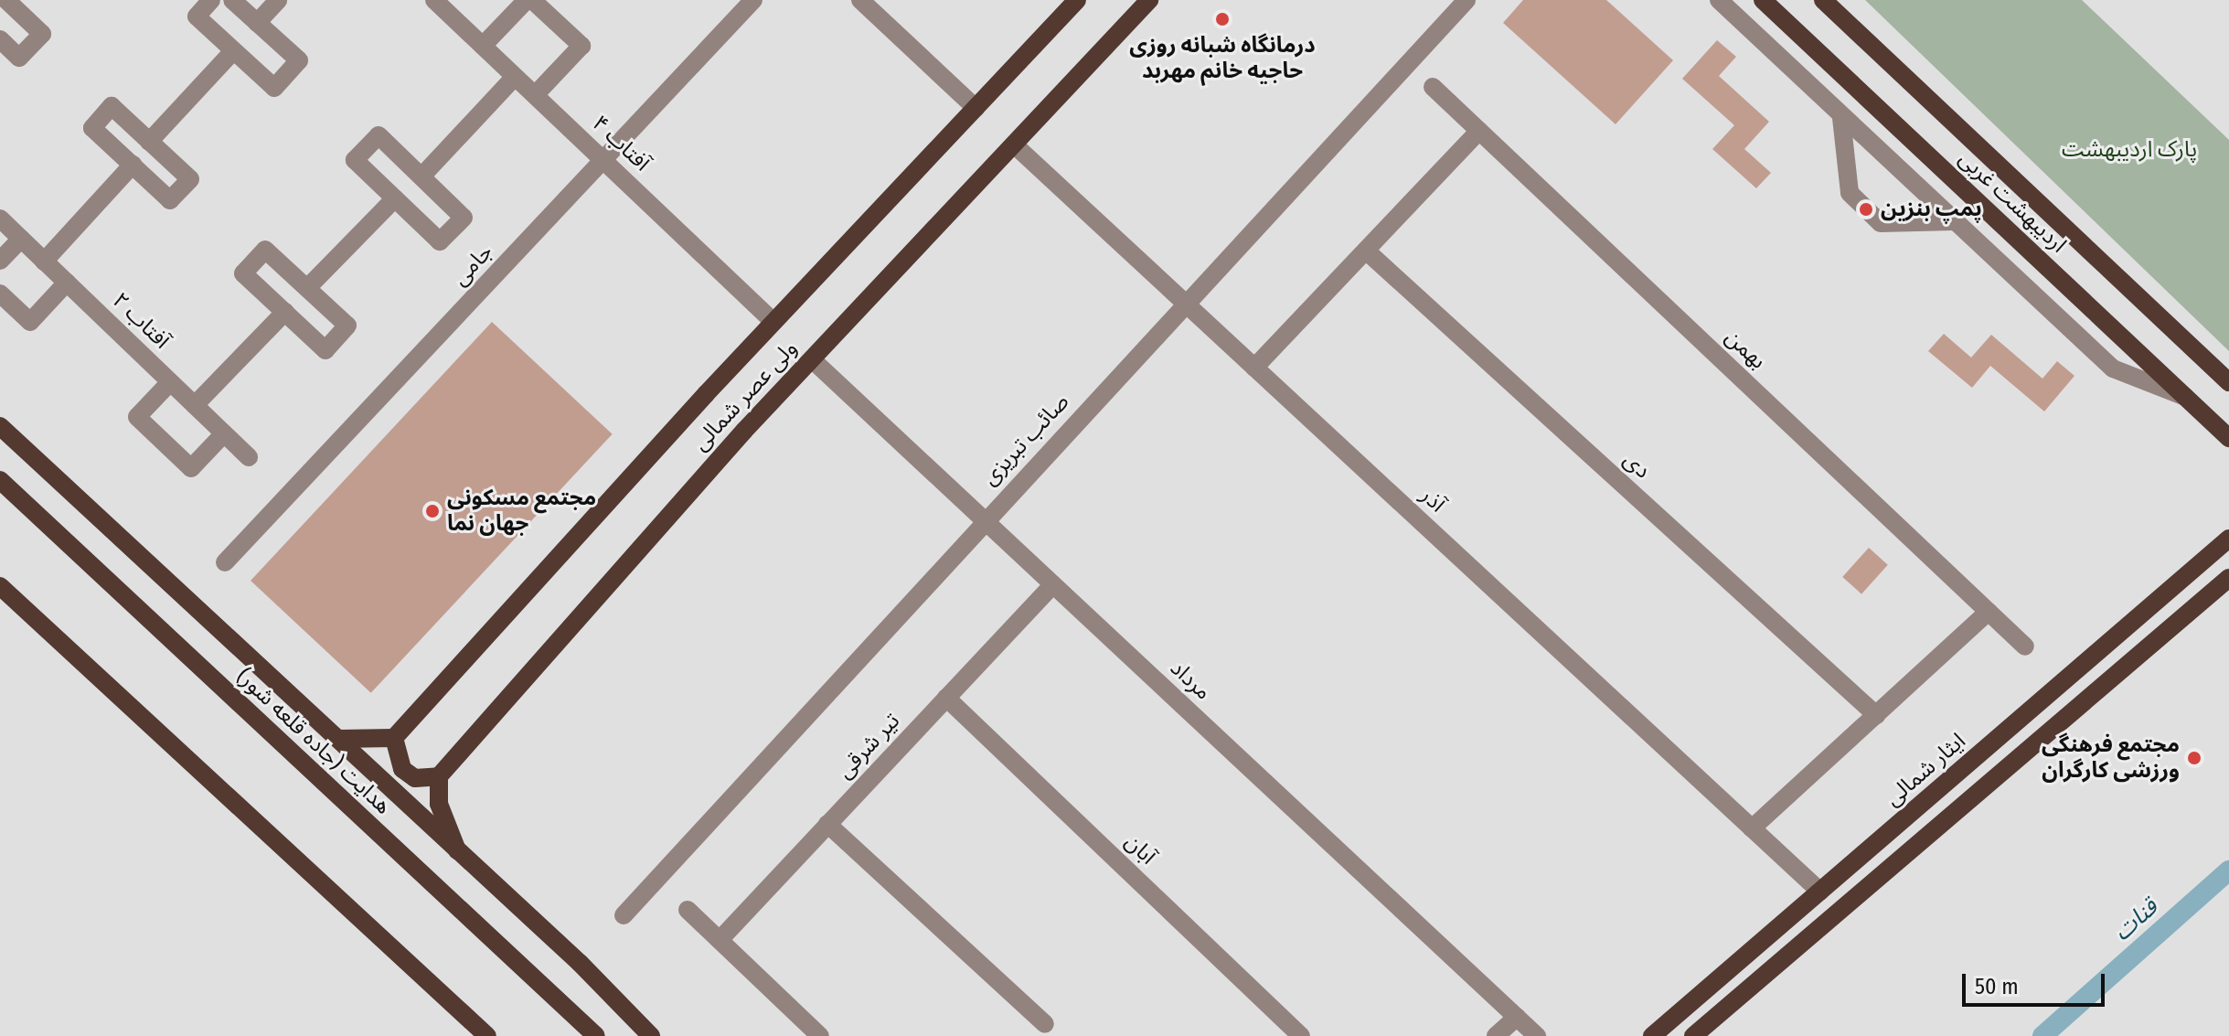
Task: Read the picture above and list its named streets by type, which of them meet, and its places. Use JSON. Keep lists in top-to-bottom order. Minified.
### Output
{"streets":{"main road":["اردیبهشت غربی","ولی عصر شمالی","هدایت (جاده قلعه شور)","ایثار شمالی"],"street":["آفتاب ۴","جامی","آفتاب ۲","بهمن","صائب تبریزی","دی","آذر","مرداد","تیر شرقی","آبان"]},"crossings":[["آفتاب ۴","جامی"],["آفتاب ۴","ولی عصر شمالی"],["ولی عصر شمالی","آذر"],["ولی عصر شمالی","مرداد"],["صائب تبریزی","آذر"],["صائب تبریزی","مرداد"],["آذر","ایثار شمالی"],["مرداد","تیر شرقی"],["تیر شرقی","آبان"]],"water":["قنات"],"parks":["پارک اردیبهشت"],"places":["درمانگاه شبانه‌ روزی حاجیه‌ خانم مهربد","پمپ بنزین","مجتمع مسکونی جهان نما","مجتمع فرهنگی ورزشی کارگران"],"scale_bar":"50 m"}
